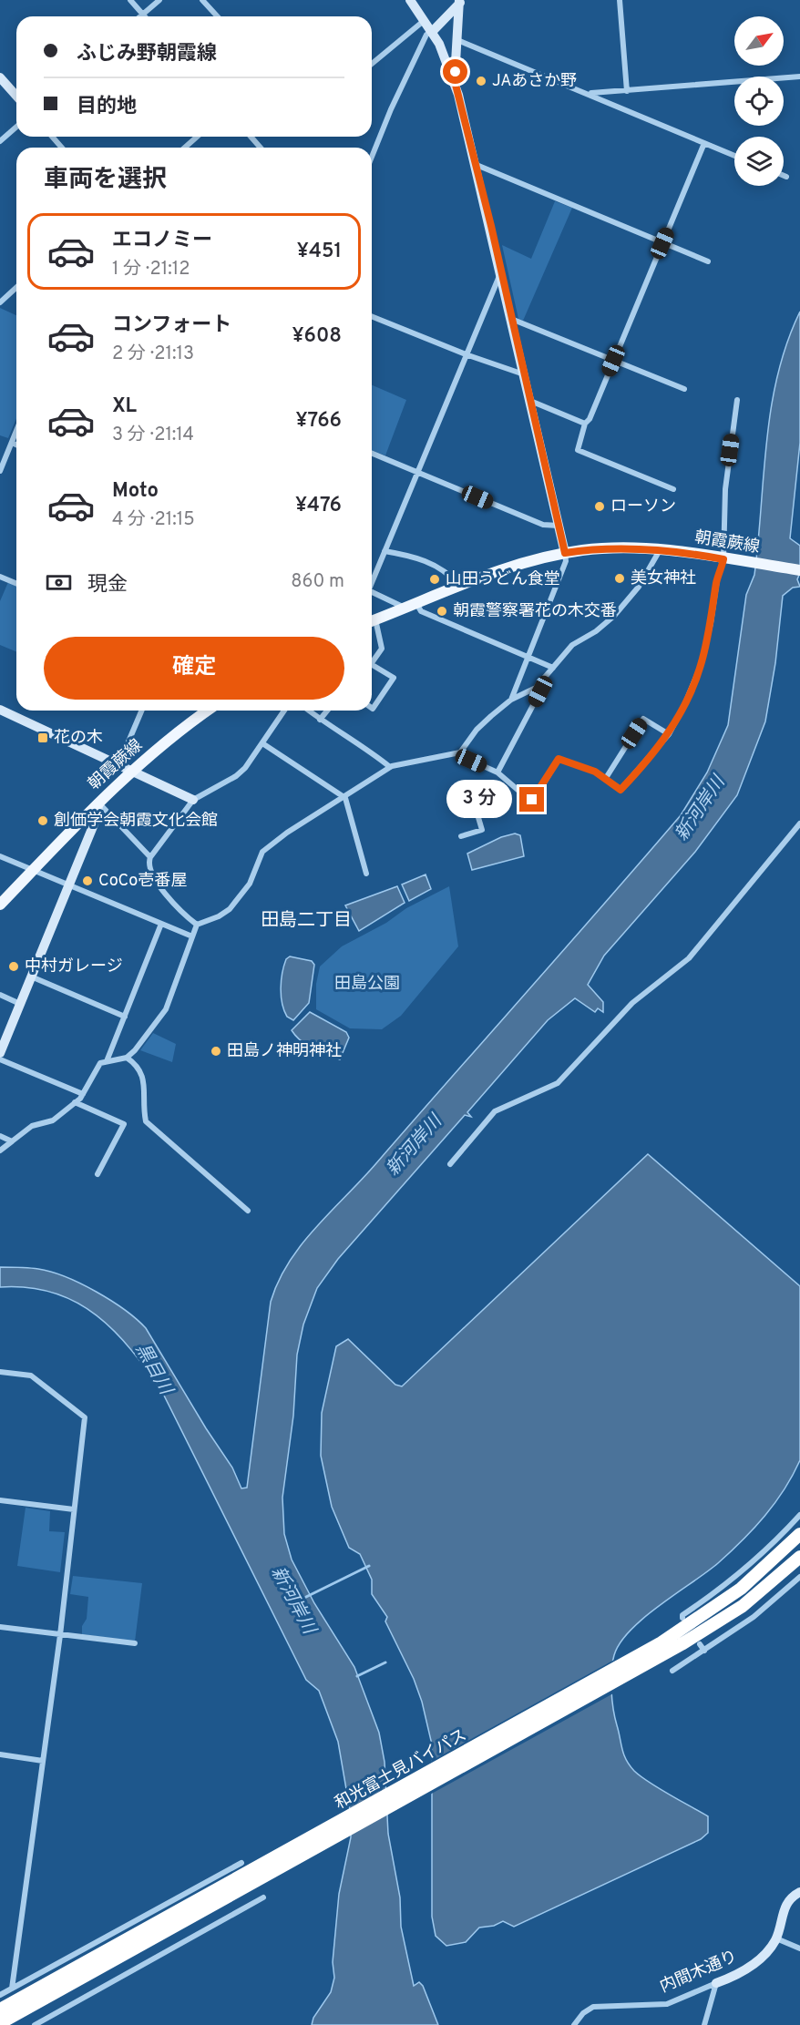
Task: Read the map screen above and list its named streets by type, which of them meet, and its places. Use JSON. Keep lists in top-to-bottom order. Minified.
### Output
{"streets":{"highway":["和光富士見バイパス"],"main road":["朝霞蕨線"],"street":["内間木通り"]},"districts":["田島二丁目"],"water":["新河岸川","黒目川"],"parks":["田島公園"],"places":{"other":["JAあさか野","ローソン","美女神社","山田うどん食堂","朝霞警察署花の木交番","創価学会朝霞文化会館","CoCo壱番屋","中村ガレージ","田島ノ神明神社"],"transit":["花の木"]},"north":"top right","page":{"banner":["ふじみ野朝霞線","目的地"],"heading":"車両を選択","list":[{"name":"エコノミー","note":"1 分 · 21:12","value":"¥451"},{"name":"コンフォート","note":"2 分 · 21:13","value":"¥608"},{"name":"XL","note":"3 分 · 21:14","value":"¥766"},{"name":"Moto","note":"4 分 · 21:15","value":"¥476"}],"pay":["現金","860 m"],"buttons":"確定","bubble":"3 分"}}
